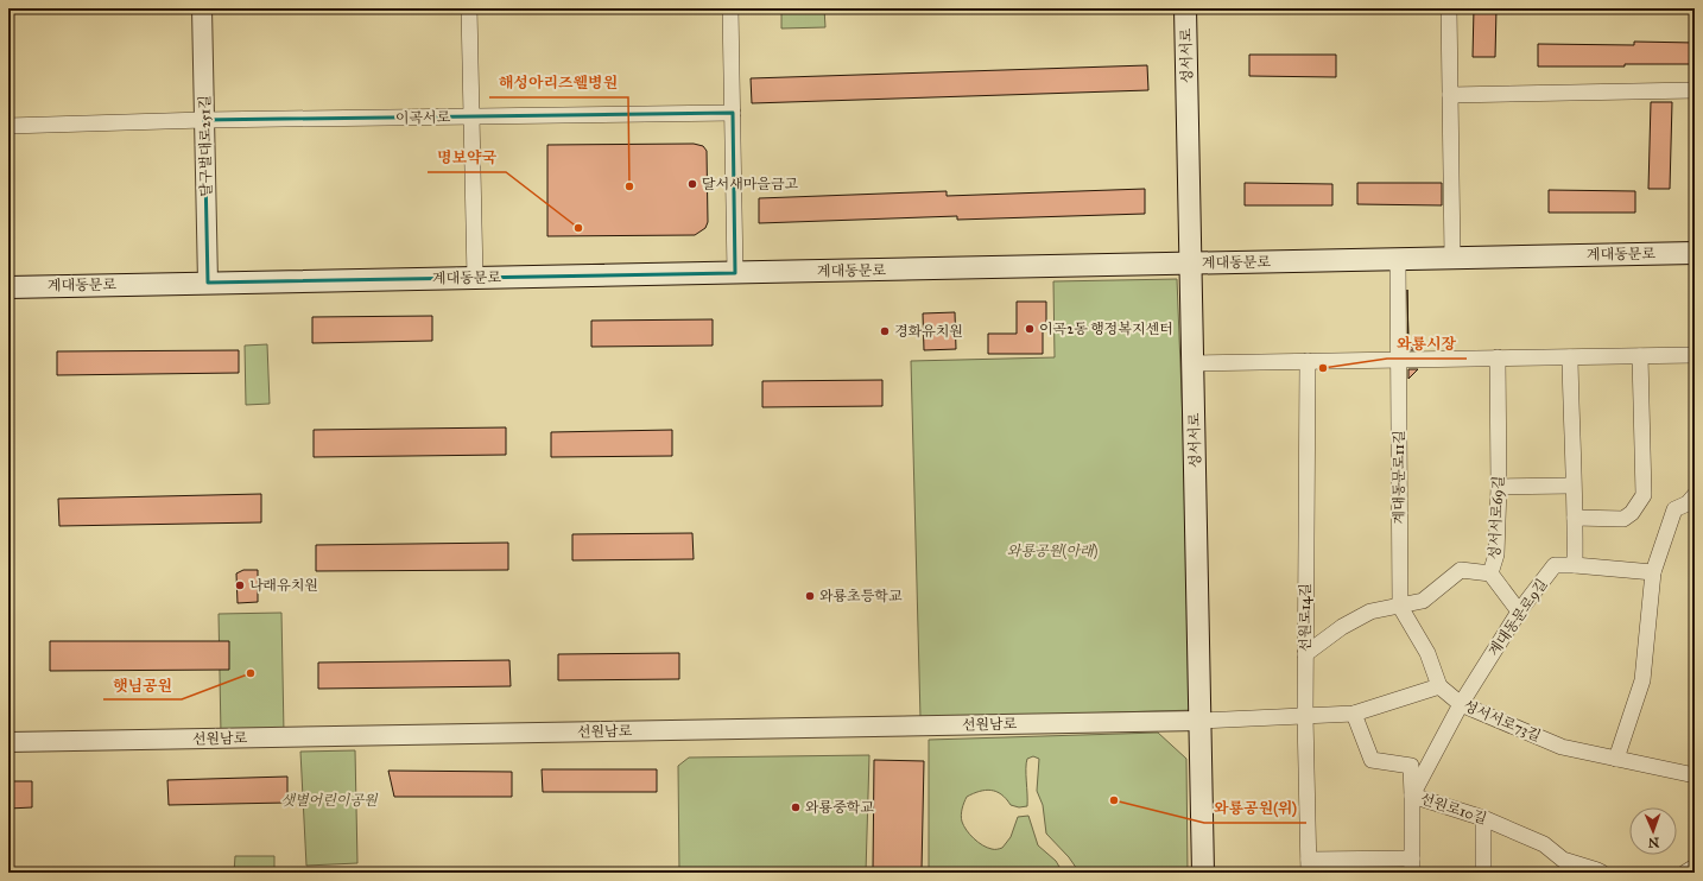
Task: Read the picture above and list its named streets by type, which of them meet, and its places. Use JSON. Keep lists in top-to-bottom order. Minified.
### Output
{"streets":{"main road":["성서서로","계대동문로"],"street":["이곡서로","달구벌대로251길","계대동문로11길","성서서로69길","선원로14길","계대동문로9길","성서서로73길","선원남로","선원로10길"]},"crossings":[["성서서로","계대동문로"],["성서서로","선원남로"],["이곡서로","달구벌대로251길"],["달구벌대로251길","계대동문로"],["계대동문로","계대동문로11길"],["계대동문로11길","성서서로69길"],["성서서로69길","선원로14길"],["계대동문로9길","성서서로73길"],["계대동문로9길","선원로10길"]],"parks":["와룡공원(아래)","샛별어린이공원"],"places":["달서새마을금고","해성아리즈웰병원","명보약국","이곡2동 행정복지센터","경화유치원","와룡시장","나래유치원","와룡초등학교","햇님공원","와룡공원(위)","와룡중학교"],"north":"bottom"}
